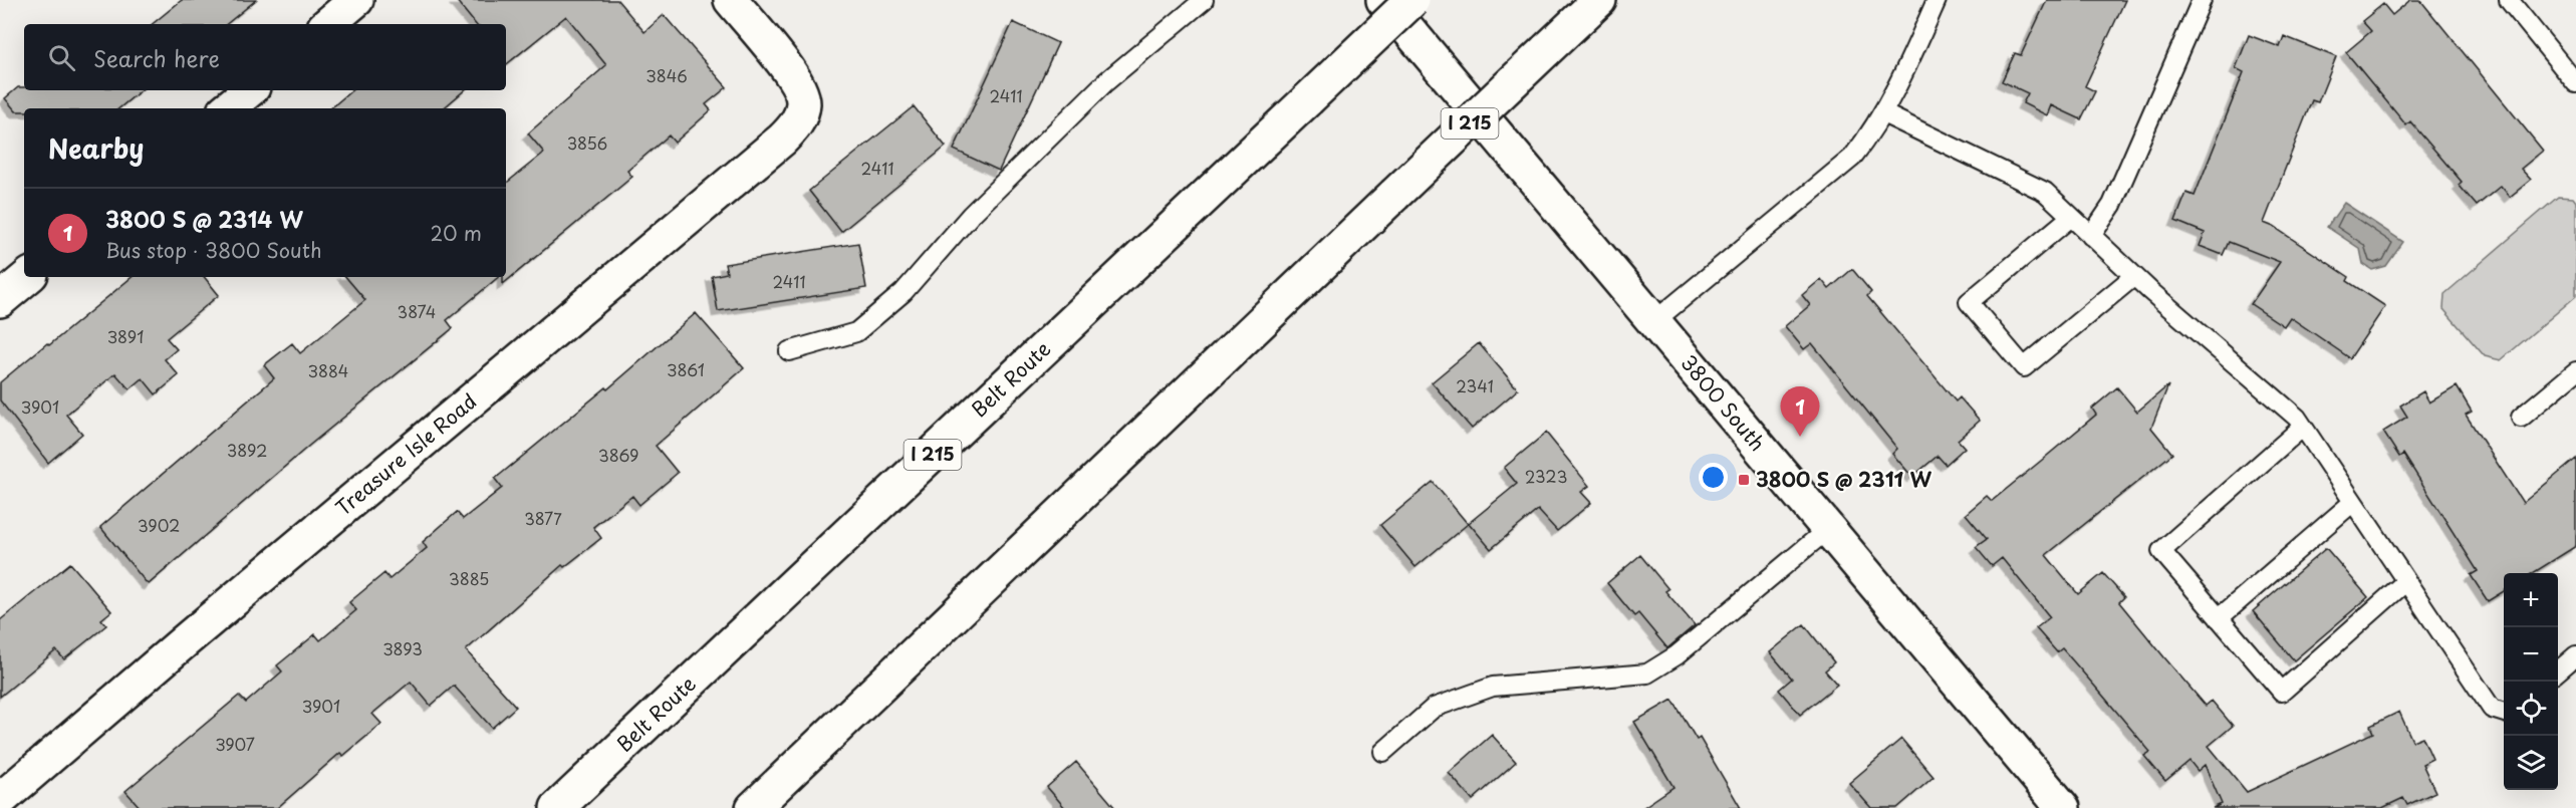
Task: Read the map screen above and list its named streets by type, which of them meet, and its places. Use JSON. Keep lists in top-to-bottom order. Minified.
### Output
{"streets":{"main road":["I 215","Belt Route","3800 South","Treasure Isle Road"]},"places":{"transit":["3800 S @ 2311 W"]},"house_numbers":["3846","2411","3856","2411","2411","3874","3891","3861","3884","2341","3901","3892","3869","2323","3877","3902","3885","3893","3901","3907"],"page":{"search":"Search here","heading":"Nearby","list":[{"mark":"1","name":"3800 S @ 2314 W","note":"Bus stop · 3800 South","value":"20 m"}],"pins":"1","map_buttons":["+","−"]}}
